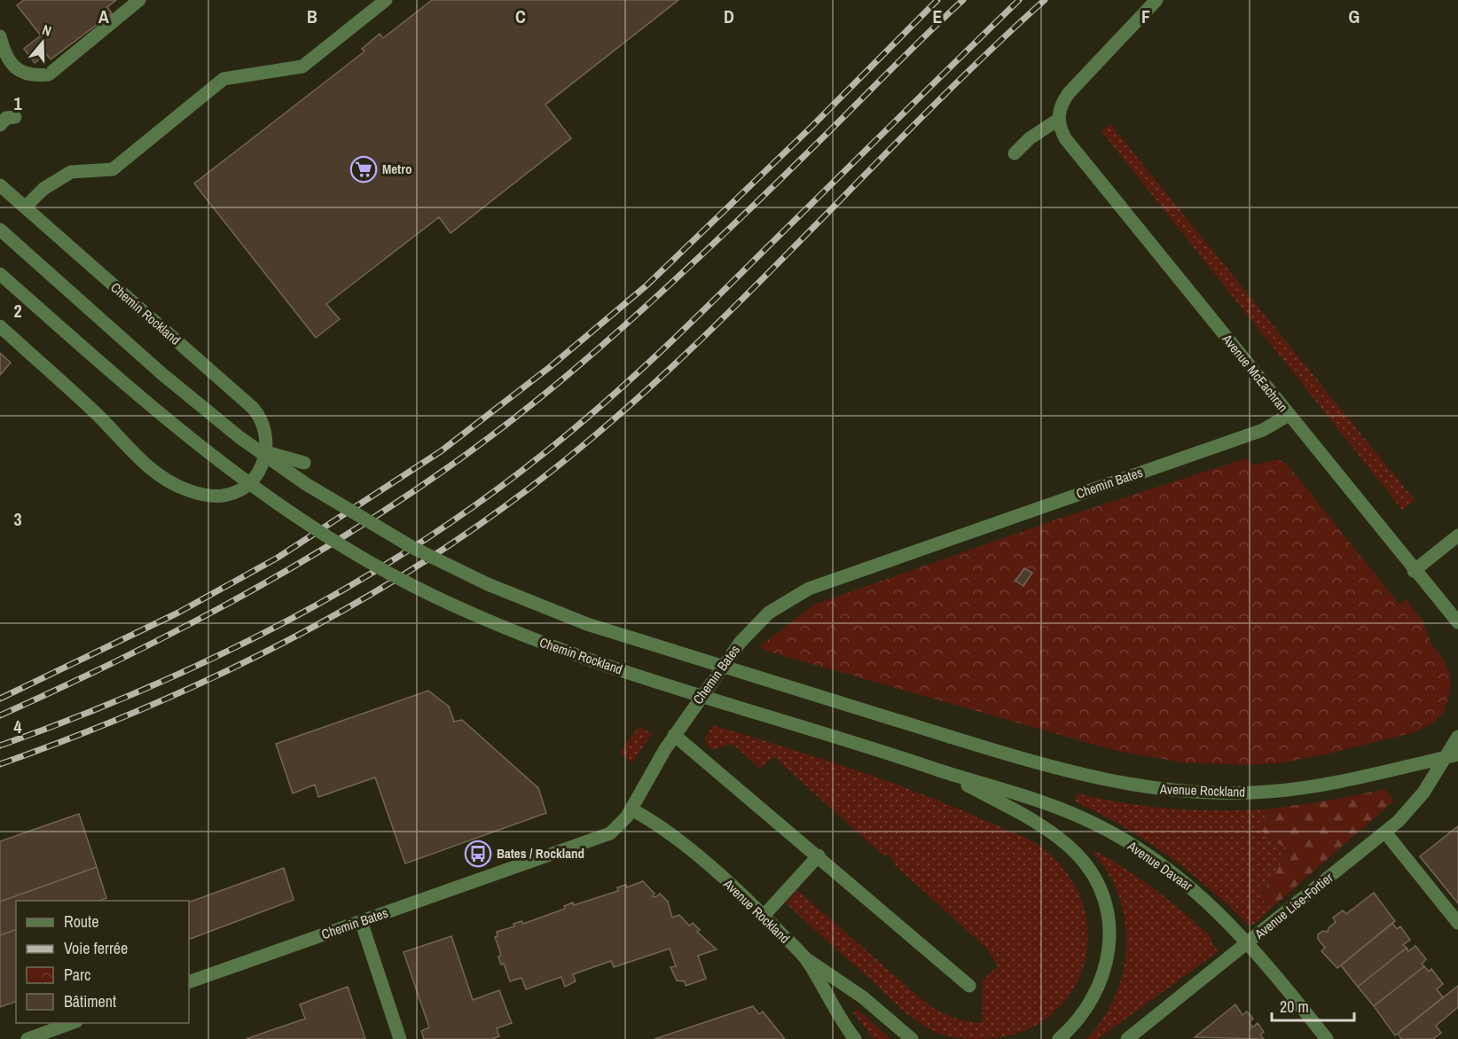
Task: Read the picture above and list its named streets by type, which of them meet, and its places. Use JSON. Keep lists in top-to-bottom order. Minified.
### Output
{"streets":{"street":["Chemin Rockland","Avenue McEachran","Chemin Bates","Avenue Rockland","Avenue Davaar","Avenue Lise-Fortier"]},"crossings":[["Chemin Rockland","Avenue Davaar"],["Avenue McEachran","Chemin Bates"],["Chemin Bates","Avenue Rockland"],["Avenue Rockland","Avenue Lise-Fortier"],["Avenue Davaar","Avenue Lise-Fortier"]],"places":{"supermarket":["Metro"],"bus stop":["Bates / Rockland"]},"legend":["Route","Voie ferrée","Parc","Bâtiment"],"scale_bar":"20 m","north":"top","grid":{"columns":["A","B","C","D","E","F","G"],"rows":["1","2","3","4"]}}
